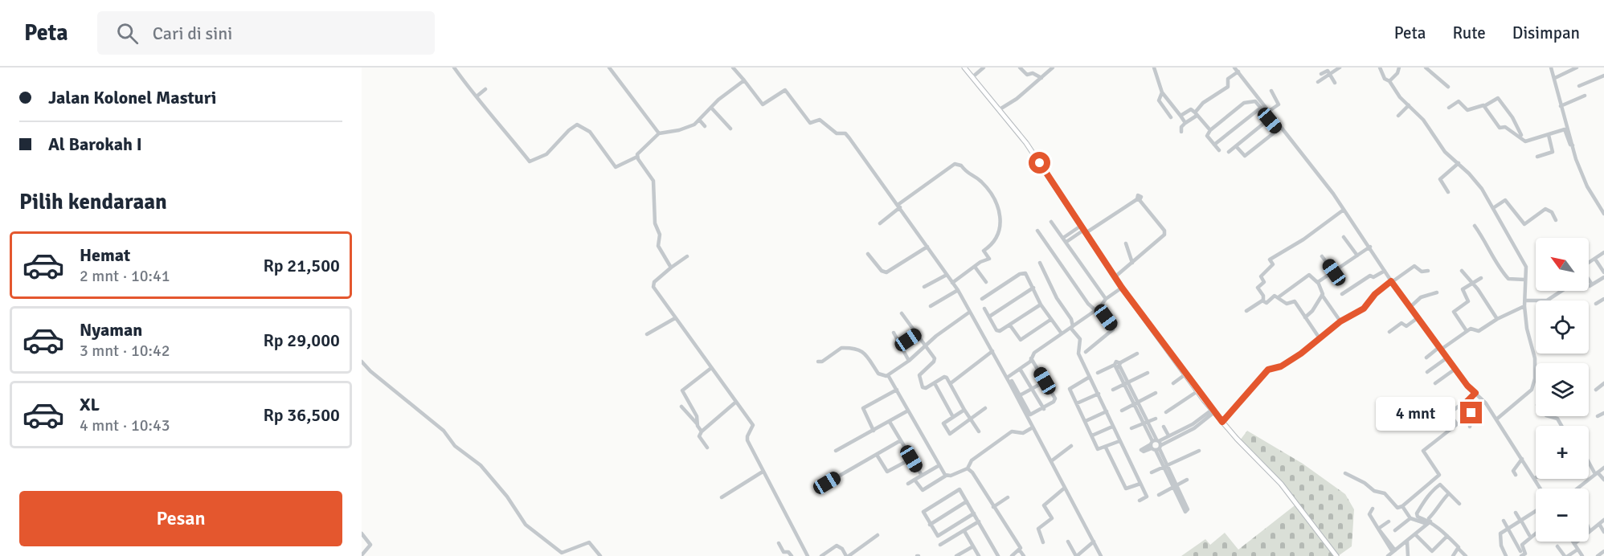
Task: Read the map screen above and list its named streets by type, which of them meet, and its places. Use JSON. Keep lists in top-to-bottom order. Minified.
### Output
{"north":"top left","page":{"header":"Peta","search":"Cari di sini","nav":["Peta","Rute","Disimpan"],"banner":["Jalan Kolonel Masturi","Al Barokah I"],"heading":"Pilih kendaraan","list":[{"name":"Hemat","note":"2 mnt · 10:41","value":"Rp 21,500"},{"name":"Nyaman","note":"3 mnt · 10:42","value":"Rp 29,000"},{"name":"XL","note":"4 mnt · 10:43","value":"Rp 36,500"}],"map_buttons":["+","−"],"bubble":"4 mnt","buttons":"Pesan"}}
